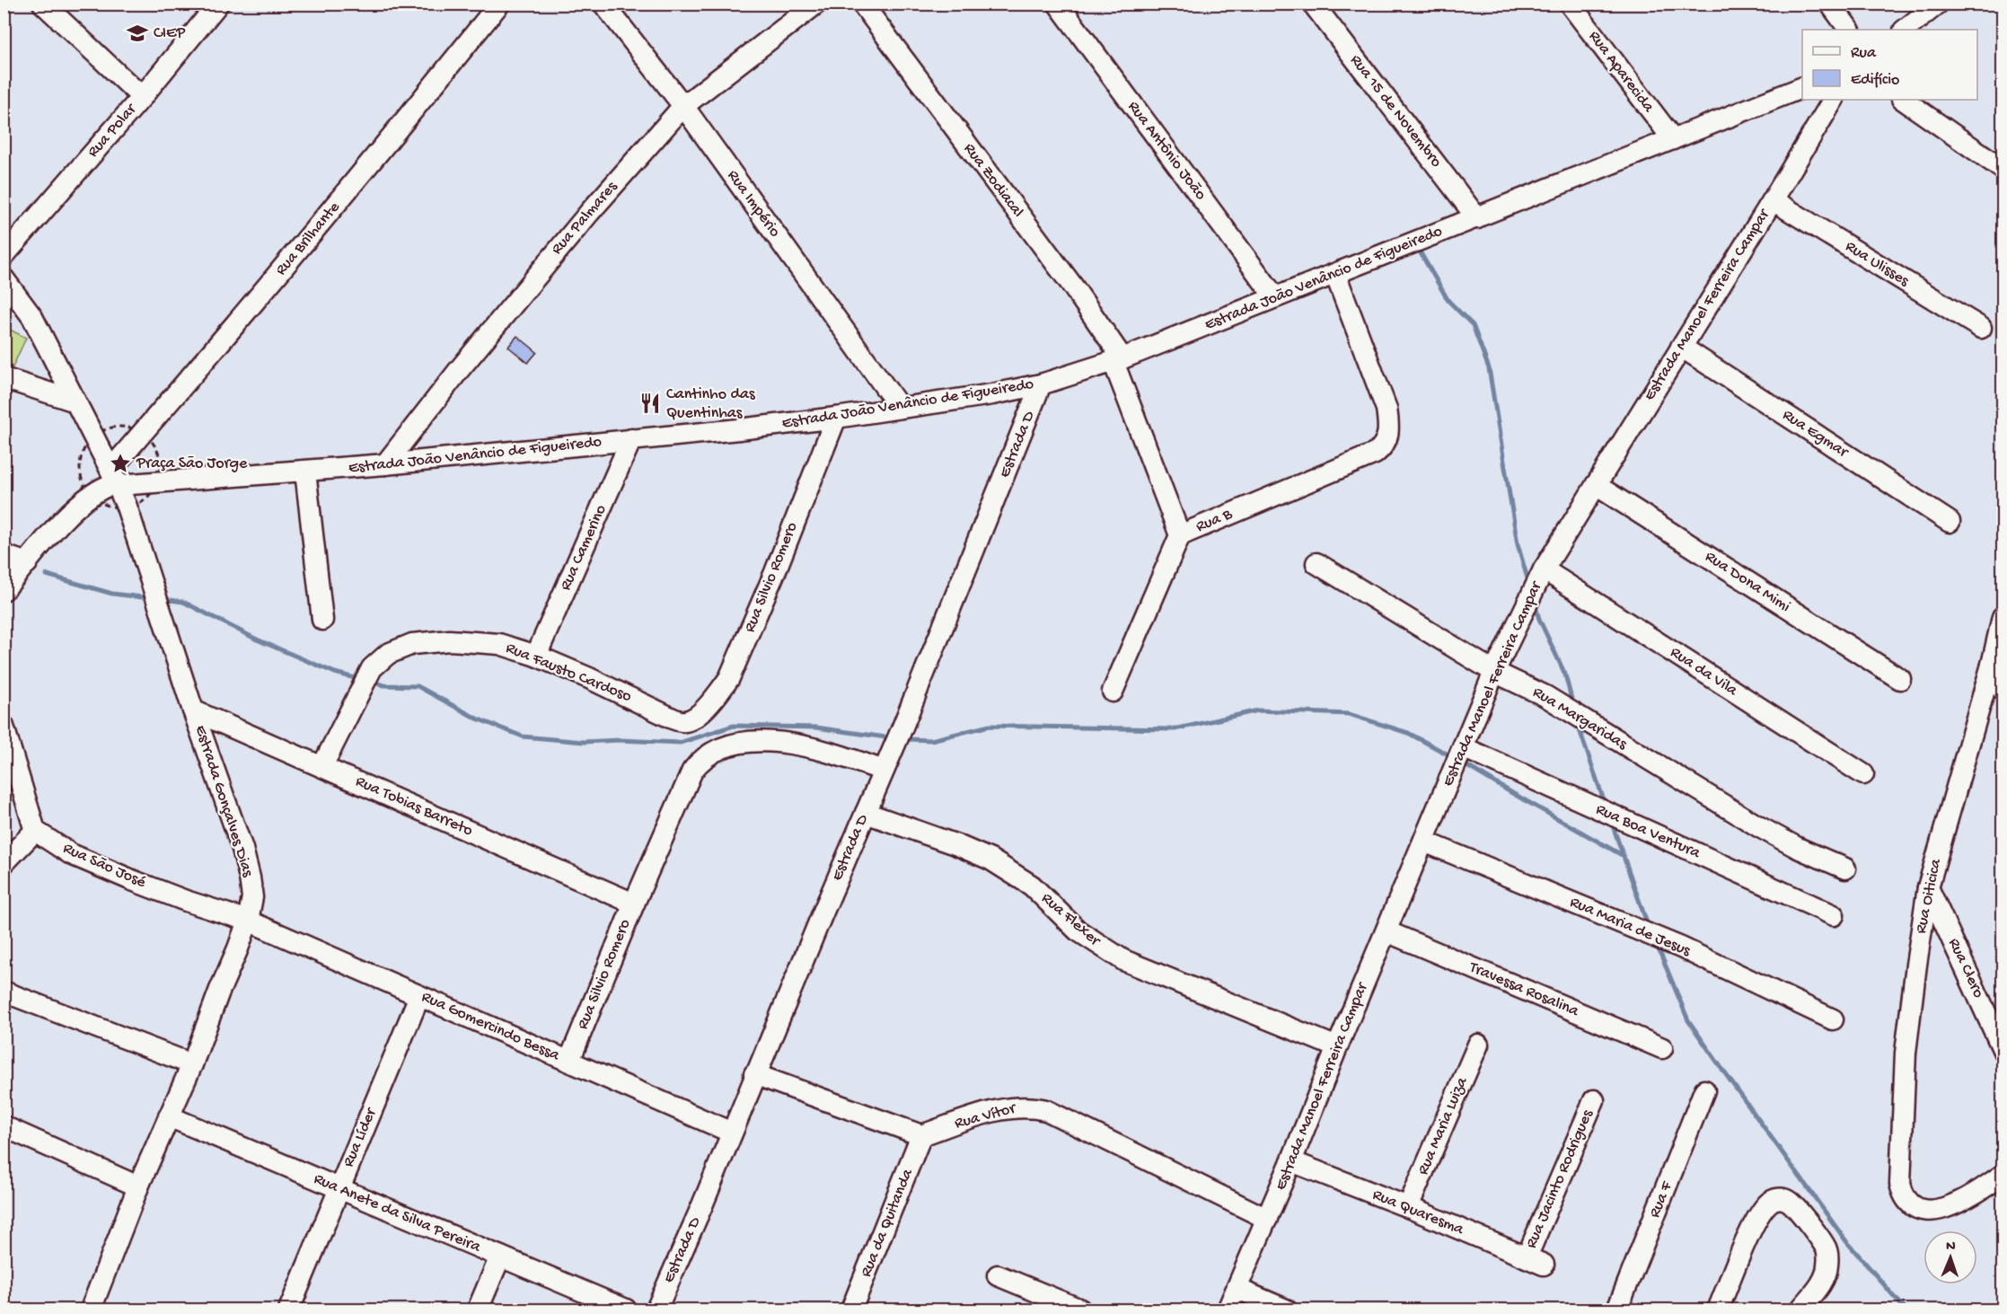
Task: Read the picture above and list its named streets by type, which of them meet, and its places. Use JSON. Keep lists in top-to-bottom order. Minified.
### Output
{"streets":{"street":["Rua Aparecida","Rua 15 de Novembro","Rua Polar","Rua Antônio João","Rua Zodiacal","Rua Império","Rua Palmares","Rua Brilhante","Rua Ulisses","Estrada João Venâncio de Figueiredo","Estrada Manoel Ferreira Campar","Rua Egmar","Estrada D","Rua B","Rua Camerino","Rua Silvio Romero","Rua Dona Mimi","Rua da Vila","Rua Fausto Cardoso","Rua Margaridas","Estrada Gonçalves Dias","Rua Tobias Barreto","Rua Boa Ventura","Rua São José","Rua Oiticica","Rua Flexer","Rua Maria de Jesus","Rua Clero","Travessa Rosalina","Rua Gomercindo Bessa","Rua Vítor","Rua Maria Luiza","Rua Líder","Rua Jacinto Rodrigues","Rua F","Rua Quaresma","Rua Anete da Silva Pereira","Rua da Quitanda"]},"crossings":[["Rua Aparecida","Estrada João Venâncio de Figueiredo"],["Rua 15 de Novembro","Estrada João Venâncio de Figueiredo"],["Rua Antônio João","Estrada João Venâncio de Figueiredo"],["Rua Zodiacal","Estrada João Venâncio de Figueiredo"],["Rua Zodiacal","Rua B"],["Rua Império","Rua Palmares"],["Rua Império","Estrada João Venâncio de Figueiredo"],["Rua Palmares","Estrada João Venâncio de Figueiredo"],["Rua Brilhante","Estrada João Venâncio de Figueiredo"],["Rua Brilhante","Estrada Gonçalves Dias"],["Rua Ulisses","Estrada Manoel Ferreira Campar"],["Estrada João Venâncio de Figueiredo","Estrada D"],["Estrada João Venâncio de Figueiredo","Rua B"],["Estrada João Venâncio de Figueiredo","Rua Camerino"],["Estrada João Venâncio de Figueiredo","Rua Silvio Romero"],["Estrada João Venâncio de Figueiredo","Estrada Gonçalves Dias"],["Estrada Manoel Ferreira Campar","Rua Egmar"],["Estrada Manoel Ferreira Campar","Rua Dona Mimi"],["Estrada Manoel Ferreira Campar","Rua da Vila"],["Estrada Manoel Ferreira Campar","Rua Margaridas"],["Estrada Manoel Ferreira Campar","Rua Boa Ventura"],["Estrada Manoel Ferreira Campar","Rua Flexer"],["Estrada Manoel Ferreira Campar","Rua Maria de Jesus"],["Estrada Manoel Ferreira Campar","Travessa Rosalina"],["Estrada Manoel Ferreira Campar","Rua Vítor"],["Estrada Manoel Ferreira Campar","Rua Quaresma"],["Estrada D","Rua Silvio Romero"],["Estrada D","Rua Flexer"],["Estrada D","Rua Gomercindo Bessa"],["Rua Camerino","Rua Fausto Cardoso"],["Rua Silvio Romero","Rua Fausto Cardoso"],["Rua Silvio Romero","Rua Tobias Barreto"],["Rua Silvio Romero","Rua Gomercindo Bessa"],["Rua Fausto Cardoso","Rua Tobias Barreto"],["Estrada Gonçalves Dias","Rua Tobias Barreto"],["Estrada Gonçalves Dias","Rua São José"],["Estrada Gonçalves Dias","Rua Gomercindo Bessa"],["Estrada Gonçalves Dias","Rua Anete da Silva Pereira"],["Rua São José","Rua Gomercindo Bessa"],["Rua Oiticica","Rua Clero"],["Rua Gomercindo Bessa","Rua Líder"],["Rua Vítor","Rua da Quitanda"],["Rua Maria Luiza","Rua Quaresma"],["Rua Líder","Rua Anete da Silva Pereira"],["Rua Jacinto Rodrigues","Rua Quaresma"]],"places":{"school or university":["CIEP"],"restaurant":["Cantinho das Quentinhas"],"place":["Praça São Jorge"]},"legend":["Rua","Edifício"],"north":"top"}
